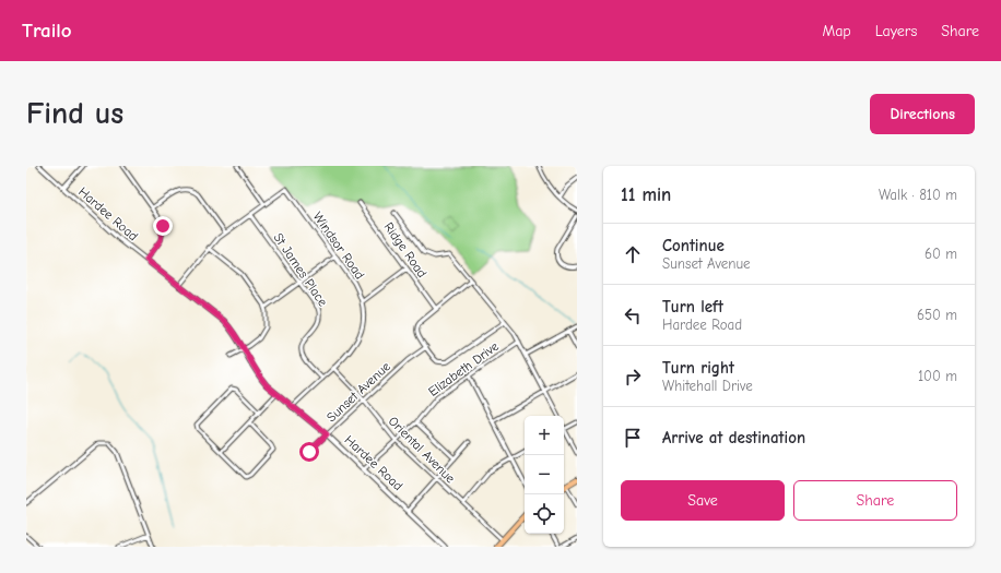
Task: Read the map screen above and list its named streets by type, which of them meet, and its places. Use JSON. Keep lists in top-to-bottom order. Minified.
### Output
{"streets":{"street":["Hardee Road","Windsor Road","Ridge Road","St James Place","Elizabeth Drive","Sunset Avenue","Oriental Avenue"]},"crossings":[["Hardee Road","Windsor Road"],["Hardee Road","Elizabeth Drive"],["Hardee Road","Sunset Avenue"],["Windsor Road","St James Place"],["Windsor Road","Oriental Avenue"],["Elizabeth Drive","Oriental Avenue"],["Sunset Avenue","Oriental Avenue"]],"page":{"header":"Trailo","nav":["Map","Layers","Share"],"buttons":["Directions",["Save","Share"]],"title":"Find us","heading":["11 min","Walk · 810 m"],"list":[["Continue","Sunset Avenue","60 m"],["Turn left","Hardee Road","650 m"],["Turn right","Whitehall Drive","100 m"],"Arrive at destination"],"map_buttons":["+","−"]}}
